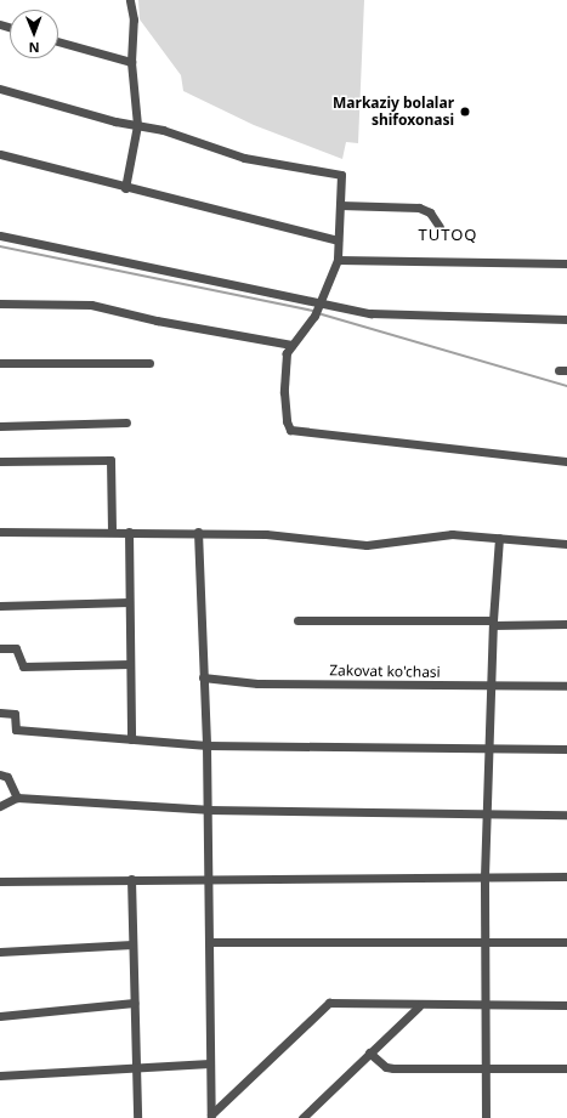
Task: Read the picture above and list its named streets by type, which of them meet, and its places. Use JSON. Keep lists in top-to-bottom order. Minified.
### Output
{"streets":{"street":["Zakovat ko'chasi"]},"districts":["TUTOQ"],"places":["Markaziy bolalar shifoxonasi"],"north":"bottom"}
